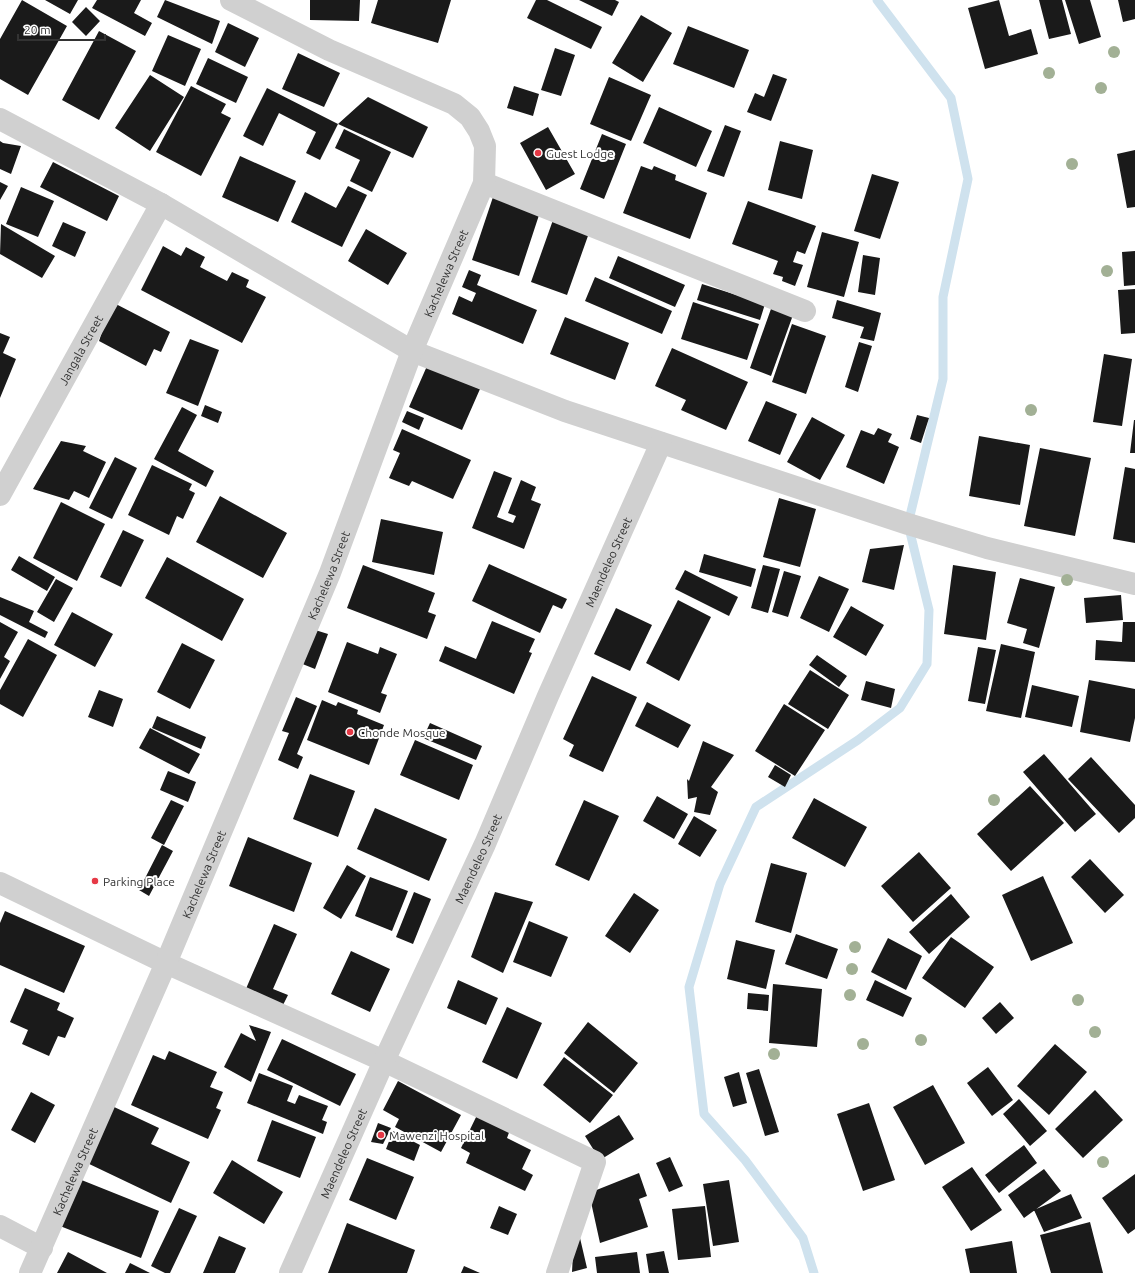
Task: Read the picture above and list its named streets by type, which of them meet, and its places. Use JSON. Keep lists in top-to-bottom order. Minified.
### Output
{"streets":{"street":["Kachelewa Street","Jangala Street","Maendeleo Street"]},"places":["Guest Lodge","Chonde Mosque","Parking Place","Mawenzi Hospital"],"scale_bar":"20 m"}
